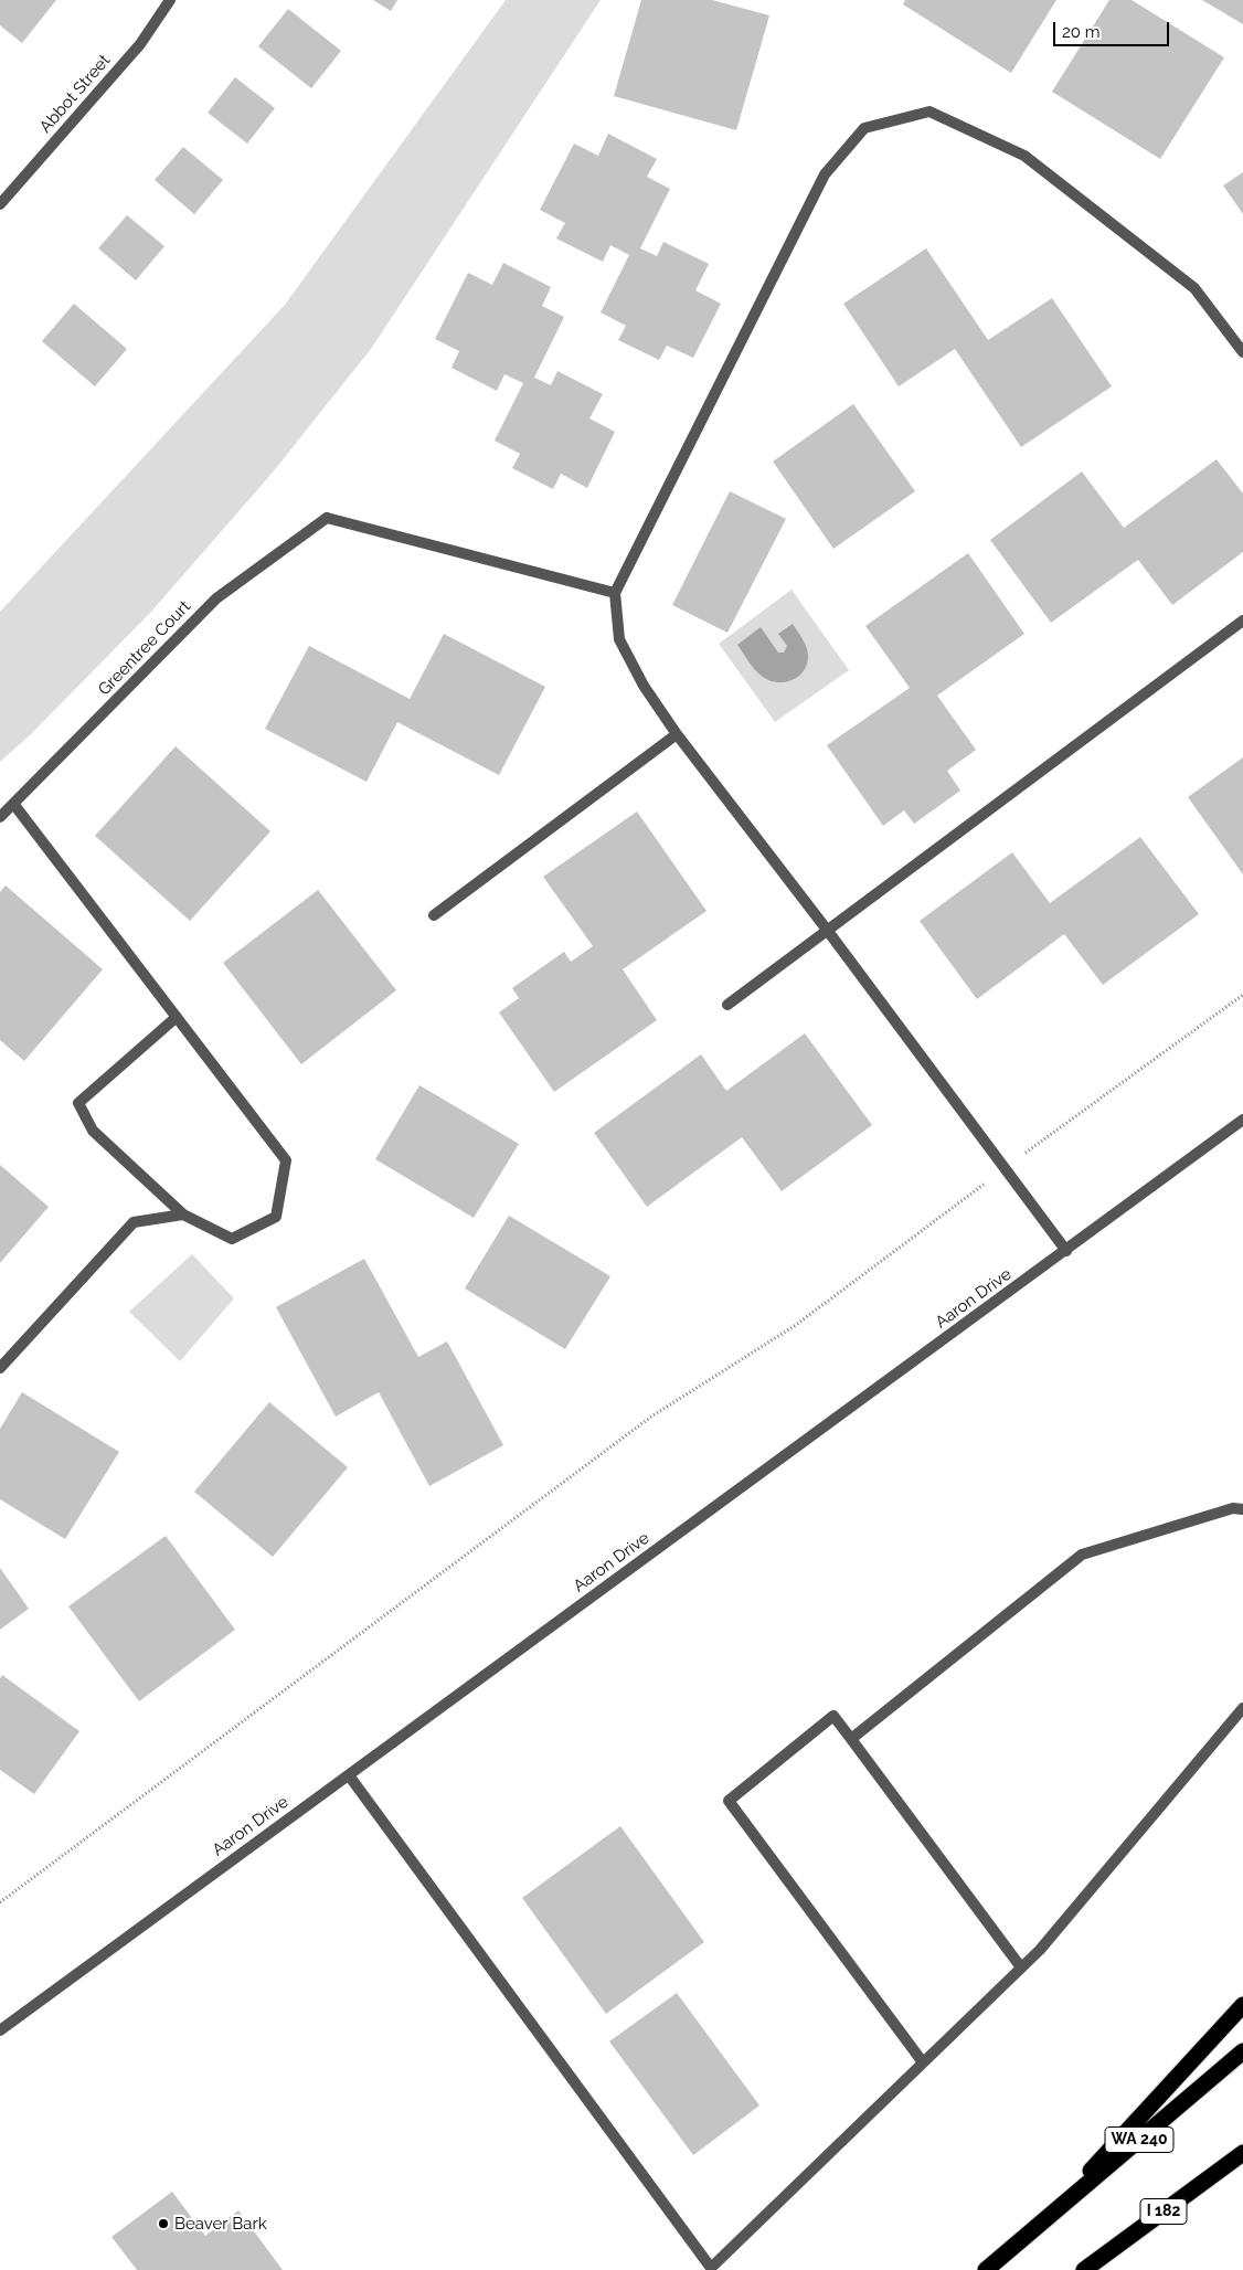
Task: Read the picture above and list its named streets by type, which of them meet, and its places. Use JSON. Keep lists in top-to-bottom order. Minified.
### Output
{"streets":{"highway":["WA 240","I 182"],"street":["Abbot Street","Greentree Court","Aaron Drive"]},"places":["Beaver Bark"],"scale_bar":"20 m"}
